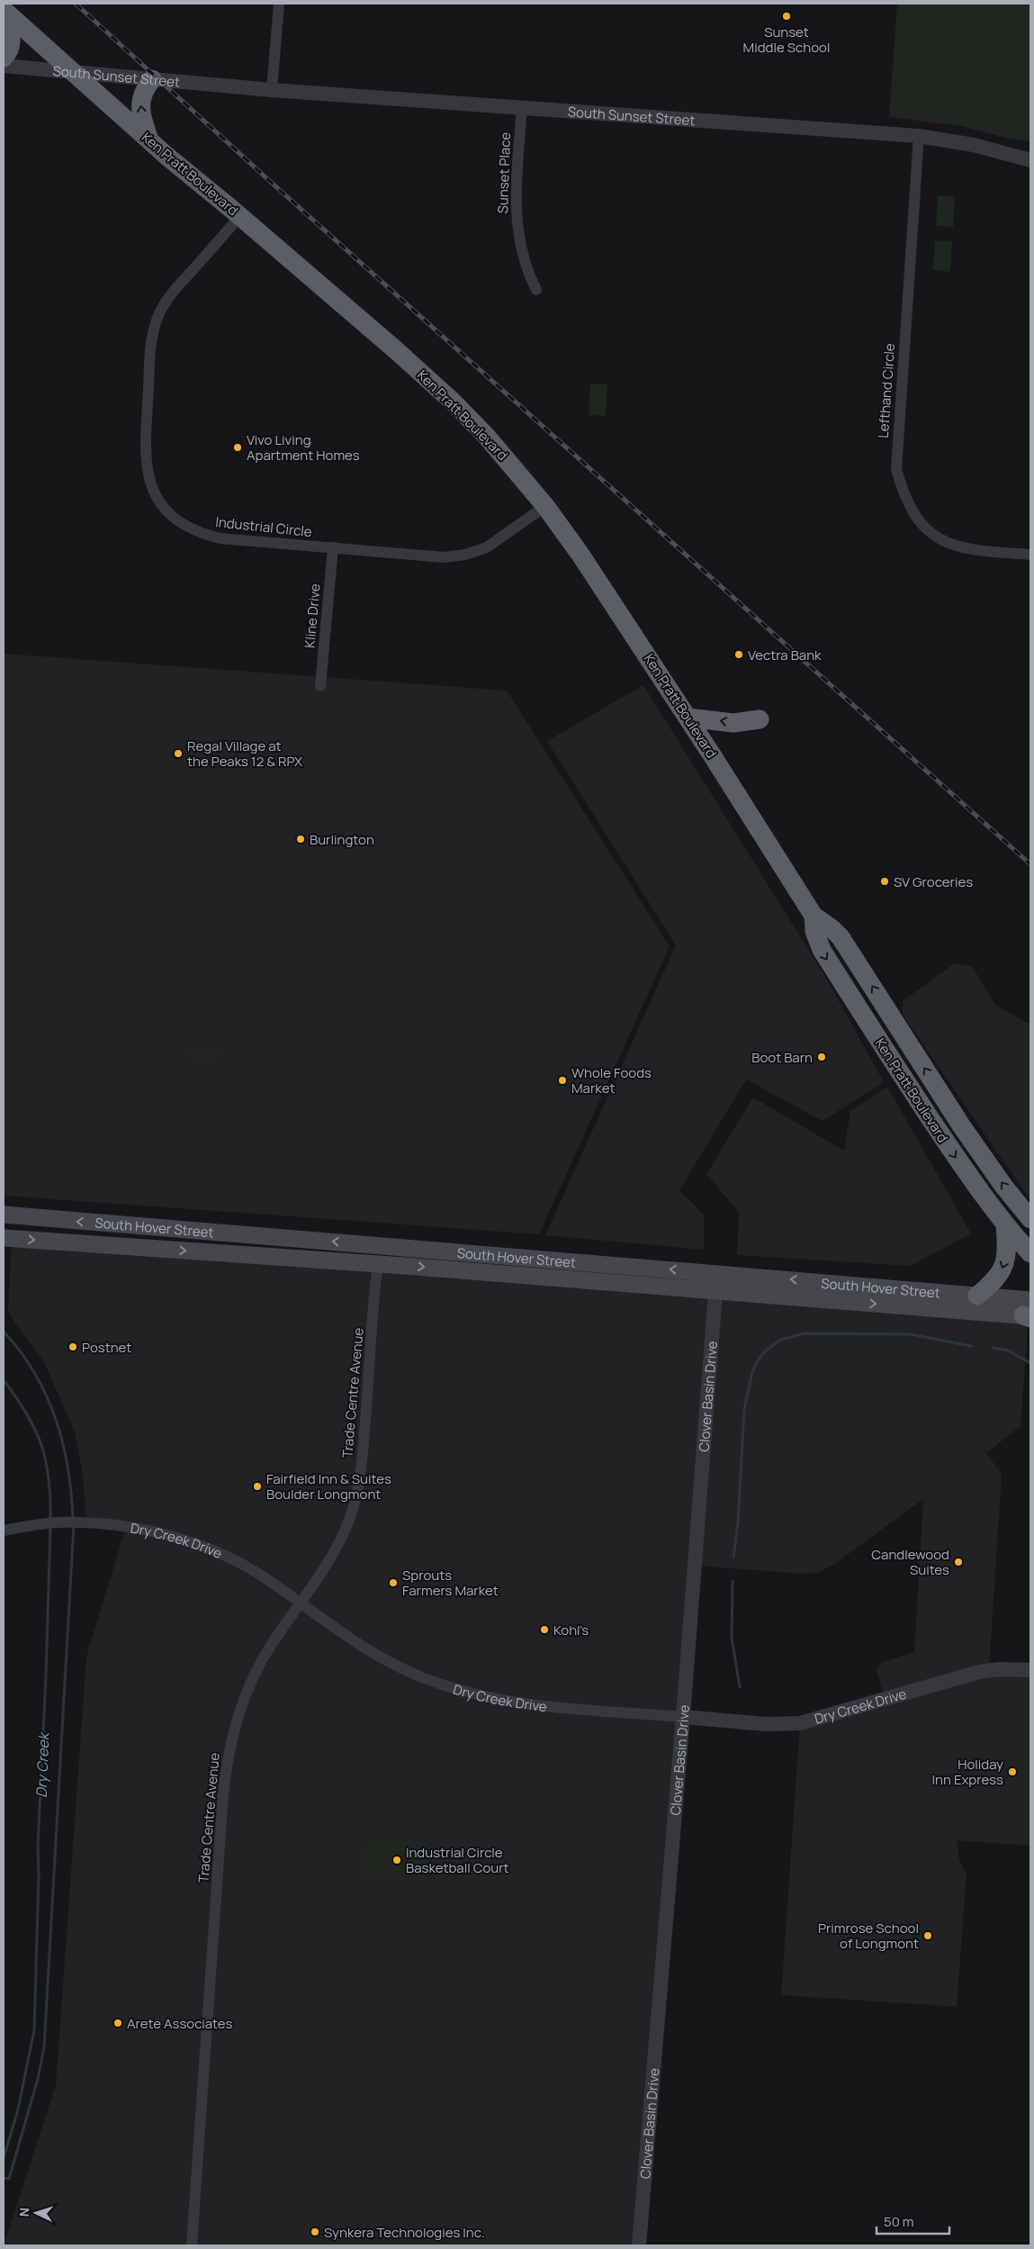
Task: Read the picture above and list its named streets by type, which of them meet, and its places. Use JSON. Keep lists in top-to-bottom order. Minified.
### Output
{"streets":{"highway":["Ken Pratt Boulevard"],"main road":["South Hover Street"],"street":["South Sunset Street","Sunset Place","Lefthand Circle","Industrial Circle","Kline Drive","Trade Centre Avenue","Clover Basin Drive","Dry Creek Drive"]},"crossings":[["South Sunset Street","Sunset Place"],["South Sunset Street","Ken Pratt Boulevard"],["South Sunset Street","Lefthand Circle"],["Ken Pratt Boulevard","Industrial Circle"],["Industrial Circle","Kline Drive"],["South Hover Street","Trade Centre Avenue"],["South Hover Street","Clover Basin Drive"],["Trade Centre Avenue","Dry Creek Drive"],["Clover Basin Drive","Dry Creek Drive"]],"water":["Dry Creek"],"places":["Sunset Middle School","Vivo Living Apartment Homes","Vectra Bank","Regal Village at the Peaks 12 & RPX","Burlington","SV Groceries","Boot Barn","Whole Foods Market","Postnet","Fairfield Inn & Suites Boulder Longmont","Candlewood Suites","Sprouts Farmers Market","Kohl's","Holiday Inn Express","Industrial Circle Basketball Court","Primrose School of Longmont","Arete Associates","Synkera Technologies Inc."],"scale_bar":"50 m","north":"left"}
